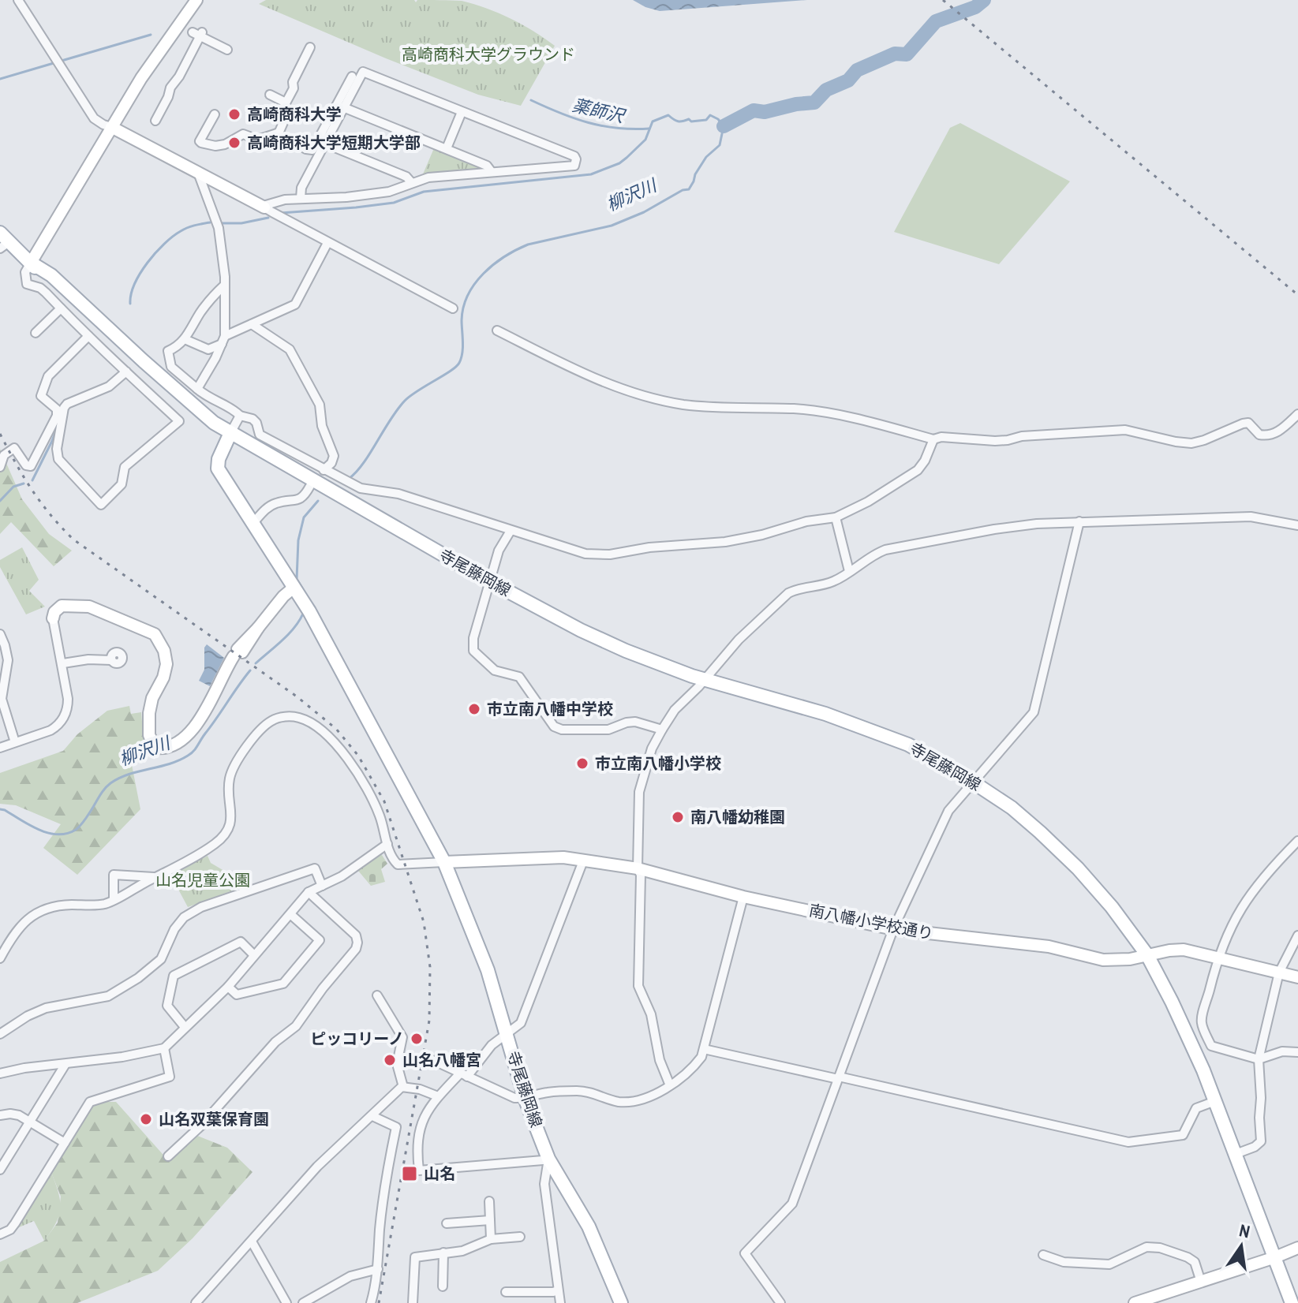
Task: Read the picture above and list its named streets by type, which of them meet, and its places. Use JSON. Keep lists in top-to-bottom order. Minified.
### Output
{"streets":{"main road":["寺尾藤岡線"],"street":["南八幡小学校通り"]},"crossings":[["寺尾藤岡線","南八幡小学校通り"]],"water":["薬師沢","柳沢川"],"parks":["高崎商科大学グラウンド","山名児童公園"],"places":{"other":["高崎商科大学","高崎商科大学短期大学部","市立南八幡中学校","市立南八幡小学校","南八幡幼稚園","ピッコリーノ","山名八幡宮","山名双葉保育園"],"transit":["山名"]},"north":"top"}
